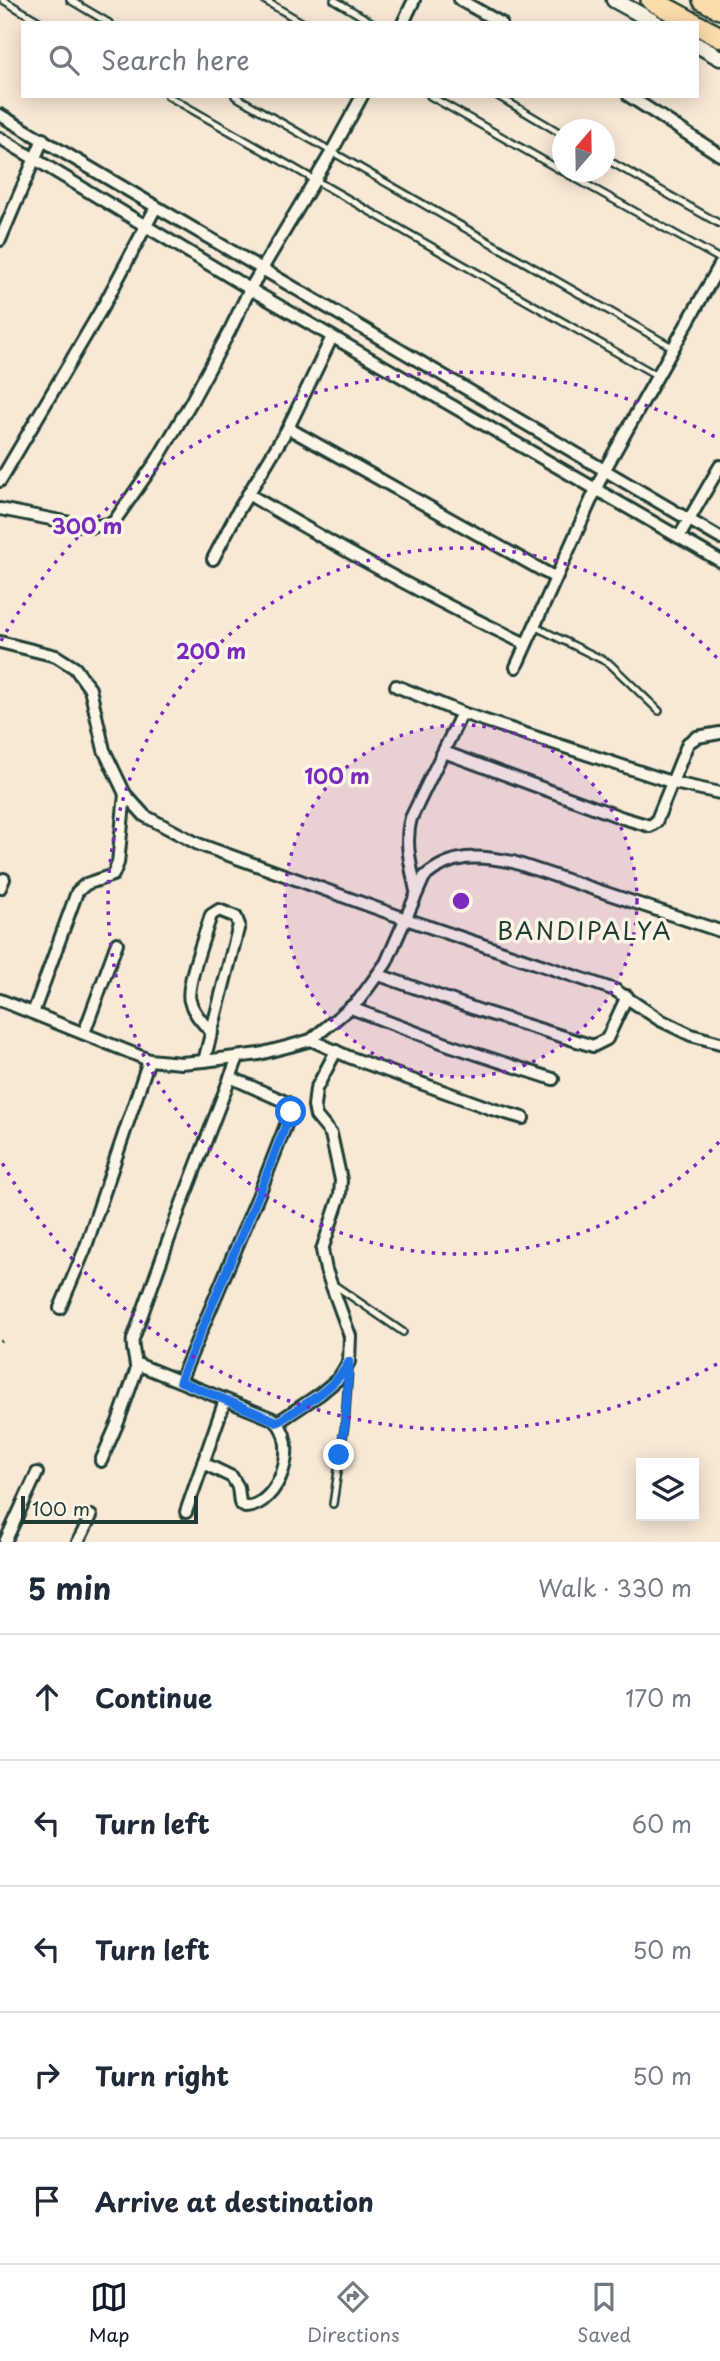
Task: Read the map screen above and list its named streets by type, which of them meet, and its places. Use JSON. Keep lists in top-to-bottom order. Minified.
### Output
{"districts":["BANDIPALYA"],"scale_bar":"100 m","north":"top","page":{"search":"Search here","scale":"100 m","heading":["5 min","Walk · 330 m"],"list":[["Continue","170 m"],["Turn left","60 m"],["Turn left","50 m"],["Turn right","50 m"],"Arrive at destination"],"nav":["Map","Directions","Saved"]},"rings":["300 m","200 m","100 m"]}
